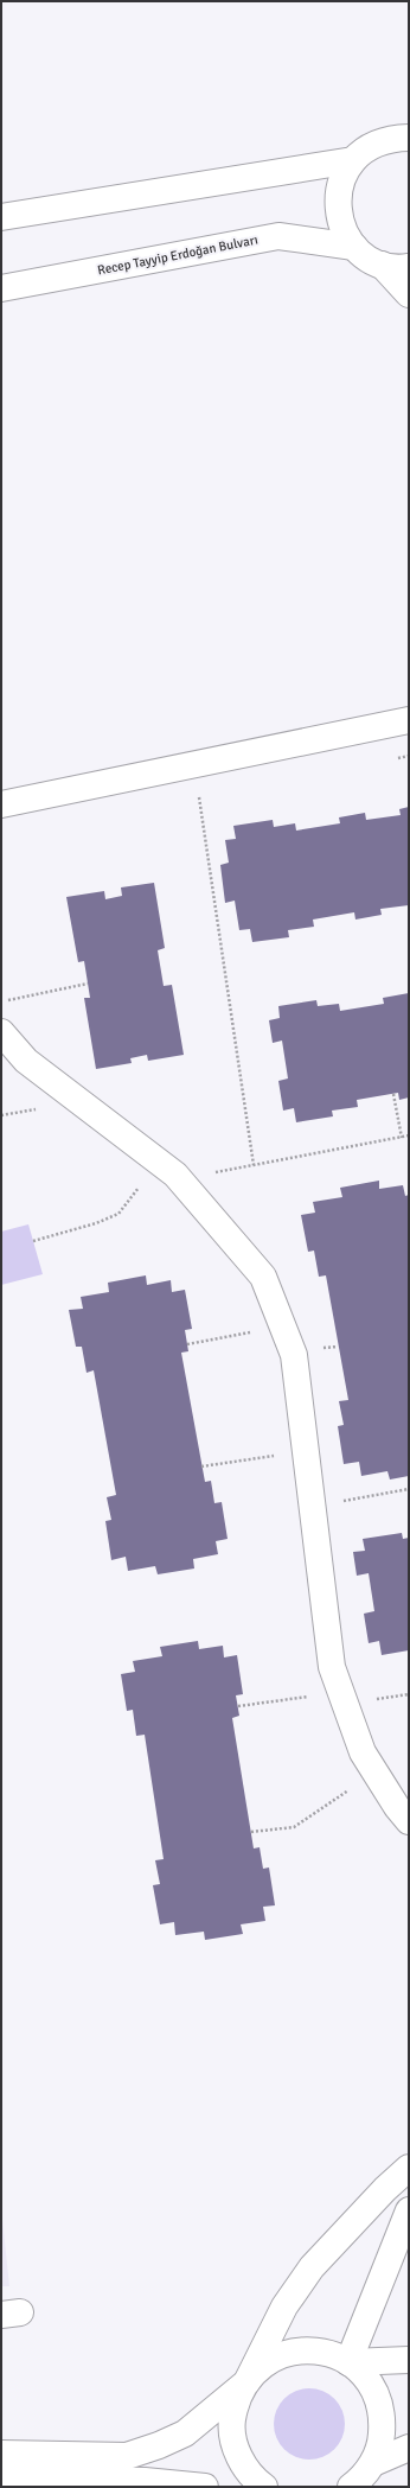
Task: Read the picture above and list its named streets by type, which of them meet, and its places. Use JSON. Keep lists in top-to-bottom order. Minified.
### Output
{"streets":{"street":["Recep Tayyip Erdoğan Bulvarı"]}}
